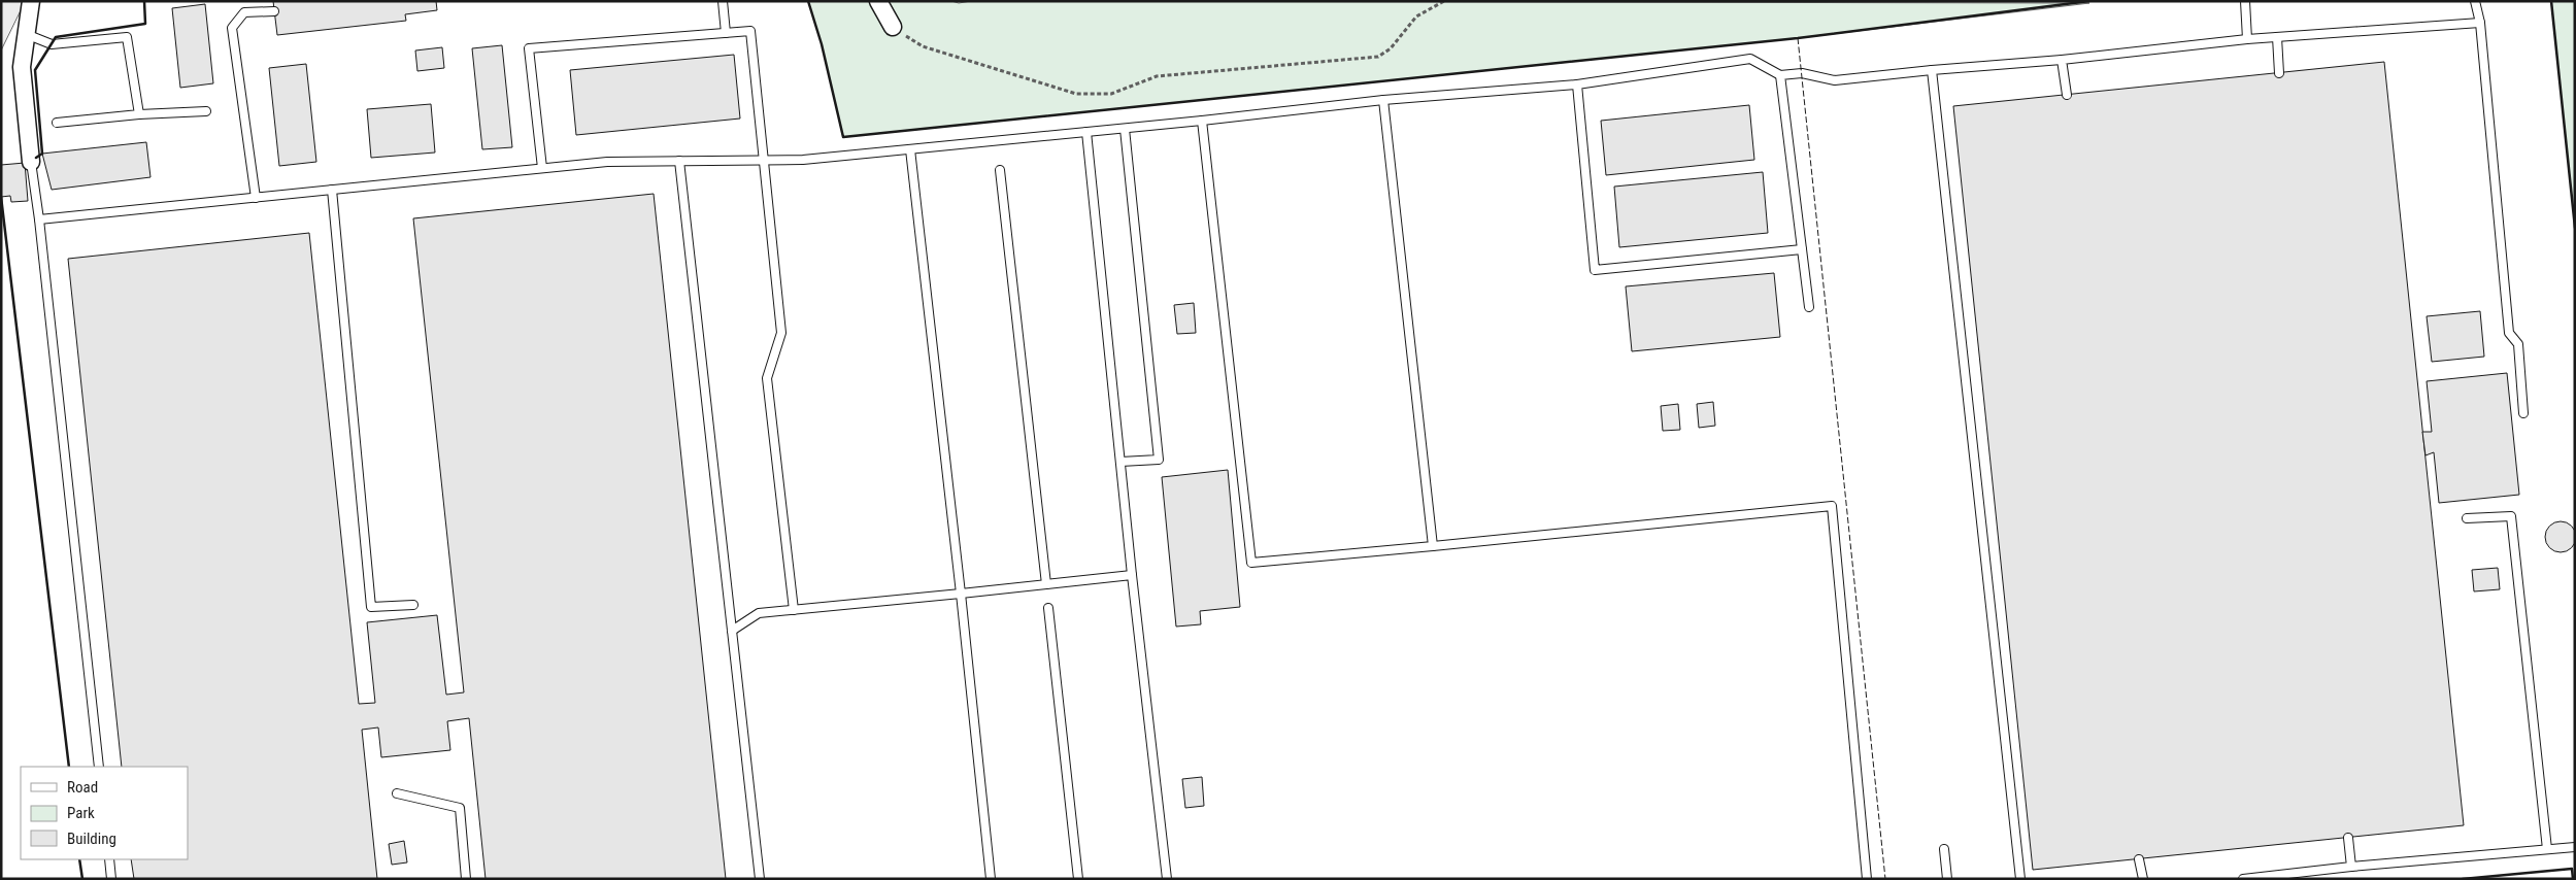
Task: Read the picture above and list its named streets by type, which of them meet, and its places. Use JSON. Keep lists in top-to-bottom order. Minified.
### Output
{"legend":["Road","Park","Building"]}
